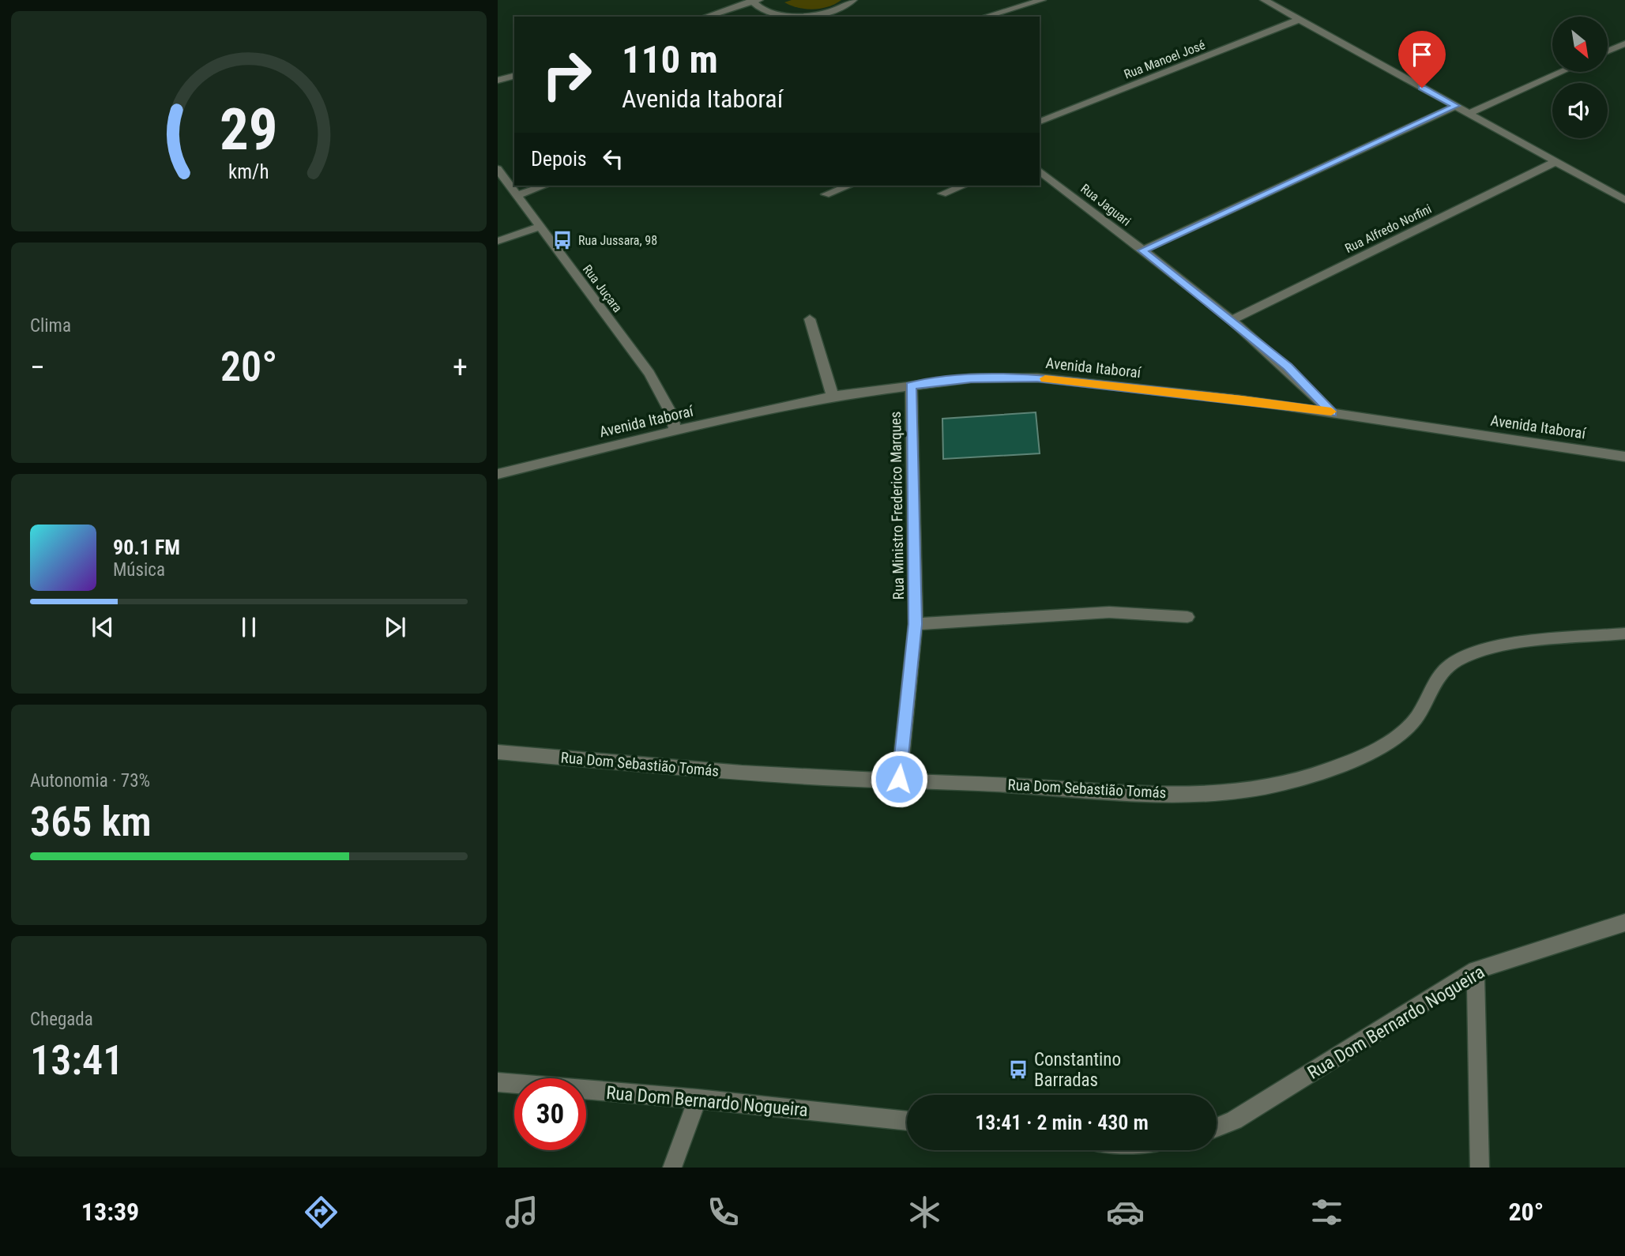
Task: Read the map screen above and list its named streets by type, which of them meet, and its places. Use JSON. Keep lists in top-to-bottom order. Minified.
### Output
{"streets":{"street":["Rua Manoel José","Rua Jaguari","Rua Alfredo Norfini","Rua Juçara","Avenida Itaboraí","Rua Ministro Frederico Marques","Rua Dom Sebastião Tomás","Rua Dom Bernardo Nogueira"]},"crossings":[["Rua Jaguari","Rua Alfredo Norfini"],["Rua Jaguari","Avenida Itaboraí"],["Rua Juçara","Avenida Itaboraí"],["Avenida Itaboraí","Rua Ministro Frederico Marques"],["Rua Ministro Frederico Marques","Rua Dom Sebastião Tomás"]],"places":{"bus stop":["Rua Jussara, 98","Constantino Barradas"]},"north":"bottom right","page":{"turn":["110 m","Avenida Itaboraí"],"then":"Depois","tile":["Clima",["Autonomia · 73%","365 km"],["Chegada","13:41"]],"heat":["−","20°","+"],"song":["90.1 FM","Música"],"limit":"30","trip":"13:41 · 2 min · 430 m","tabs":["13:39","20°"],"gauge":["29","km/h"]}}
